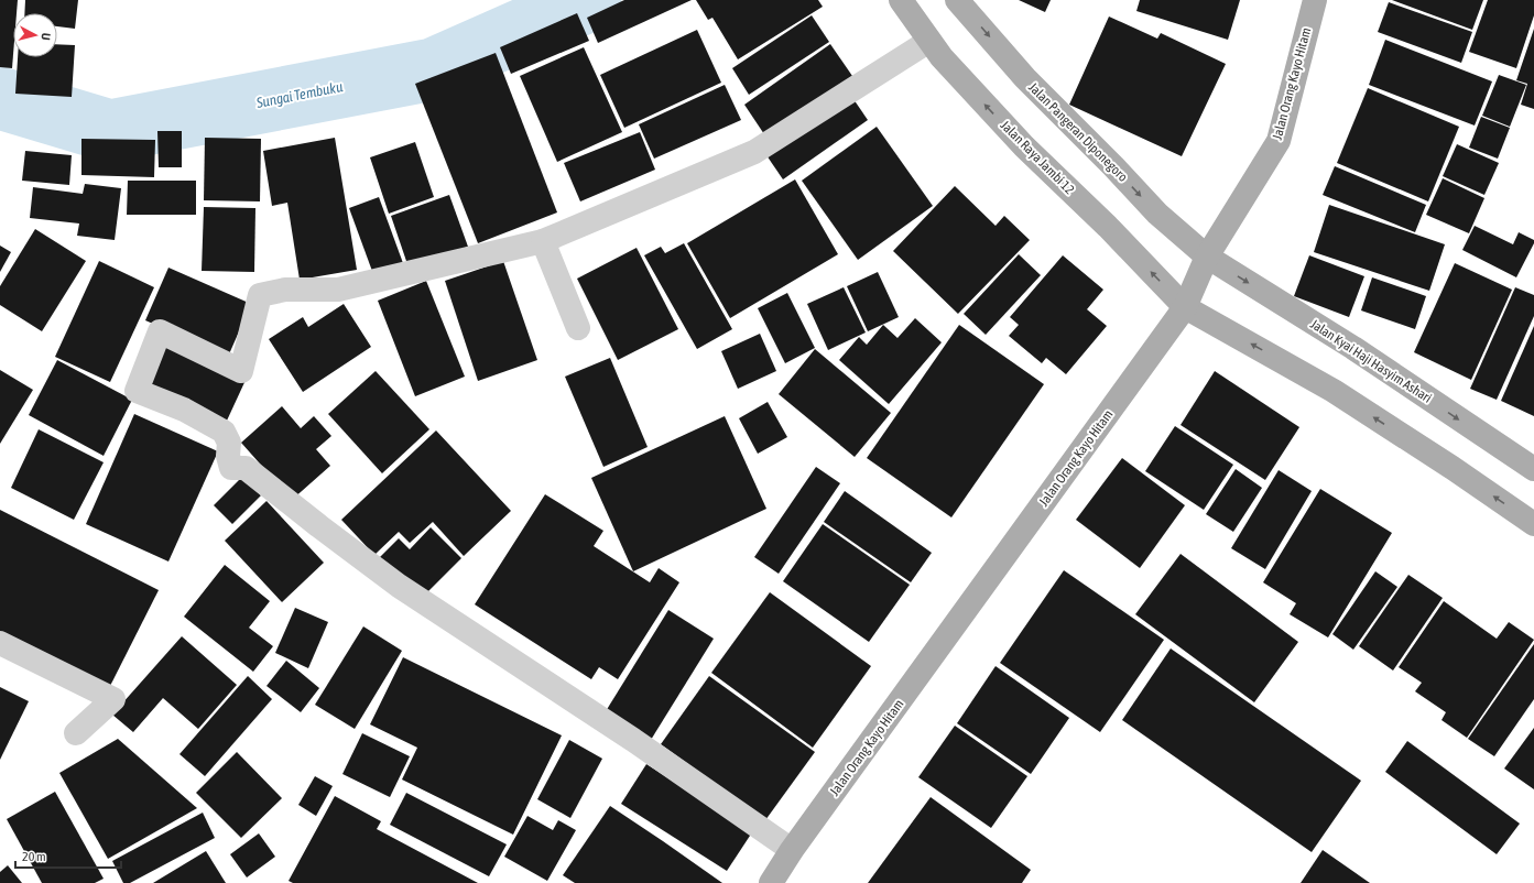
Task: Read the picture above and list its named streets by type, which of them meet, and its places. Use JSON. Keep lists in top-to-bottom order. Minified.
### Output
{"streets":{"main road":["Jalan Orang Kayo Hitam","Jalan Pangeran Diponegoro","Jalan Raya Jambi 12","Jalan Kyai Haji Hasyim Ashari"]},"crossings":[["Jalan Orang Kayo Hitam","Jalan Pangeran Diponegoro"],["Jalan Orang Kayo Hitam","Jalan Raya Jambi 12"],["Jalan Orang Kayo Hitam","Jalan Kyai Haji Hasyim Ashari"],["Jalan Pangeran Diponegoro","Jalan Kyai Haji Hasyim Ashari"]],"one_way":["Jalan Pangeran Diponegoro","Jalan Raya Jambi 12","Jalan Kyai Haji Hasyim Ashari"],"water":["Sungai Tembuku"],"scale_bar":"20 m","north":"right"}
